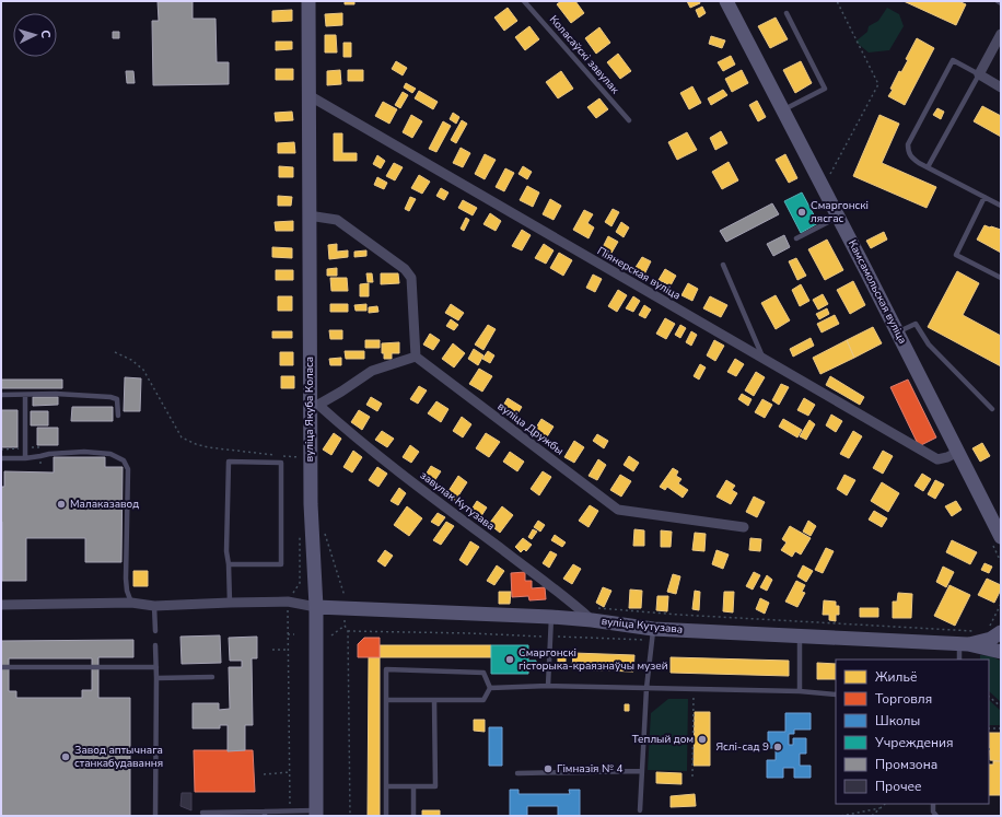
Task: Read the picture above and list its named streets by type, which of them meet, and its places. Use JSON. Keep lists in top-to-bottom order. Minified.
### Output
{"streets":{"main road":["Камсамольская вуліца","вуліца Якуба Коласа","вуліца Кутузава"],"street":["Піянерская вуліца","вуліца Дружбы","завулак Кутузава"],"lane":["Коласаўскі завулак"]},"crossings":[["Піянерская вуліца","Камсамольская вуліца"],["Піянерская вуліца","вуліца Якуба Коласа"],["вуліца Якуба Коласа","завулак Кутузава"],["вуліца Якуба Коласа","вуліца Кутузава"],["завулак Кутузава","вуліца Кутузава"]],"places":["Смаргонскі лясгас","Малаказавод","Смаргонскі гісторыка-краязнаўчы музей","Теплый дом","Яслі-сад 9","Завод аптычнага станкабудавання","Гімназія № 4"],"legend":["Жильё","Торговля","Школы","Учреждения","Промзона","Прочее"],"north":"right"}
